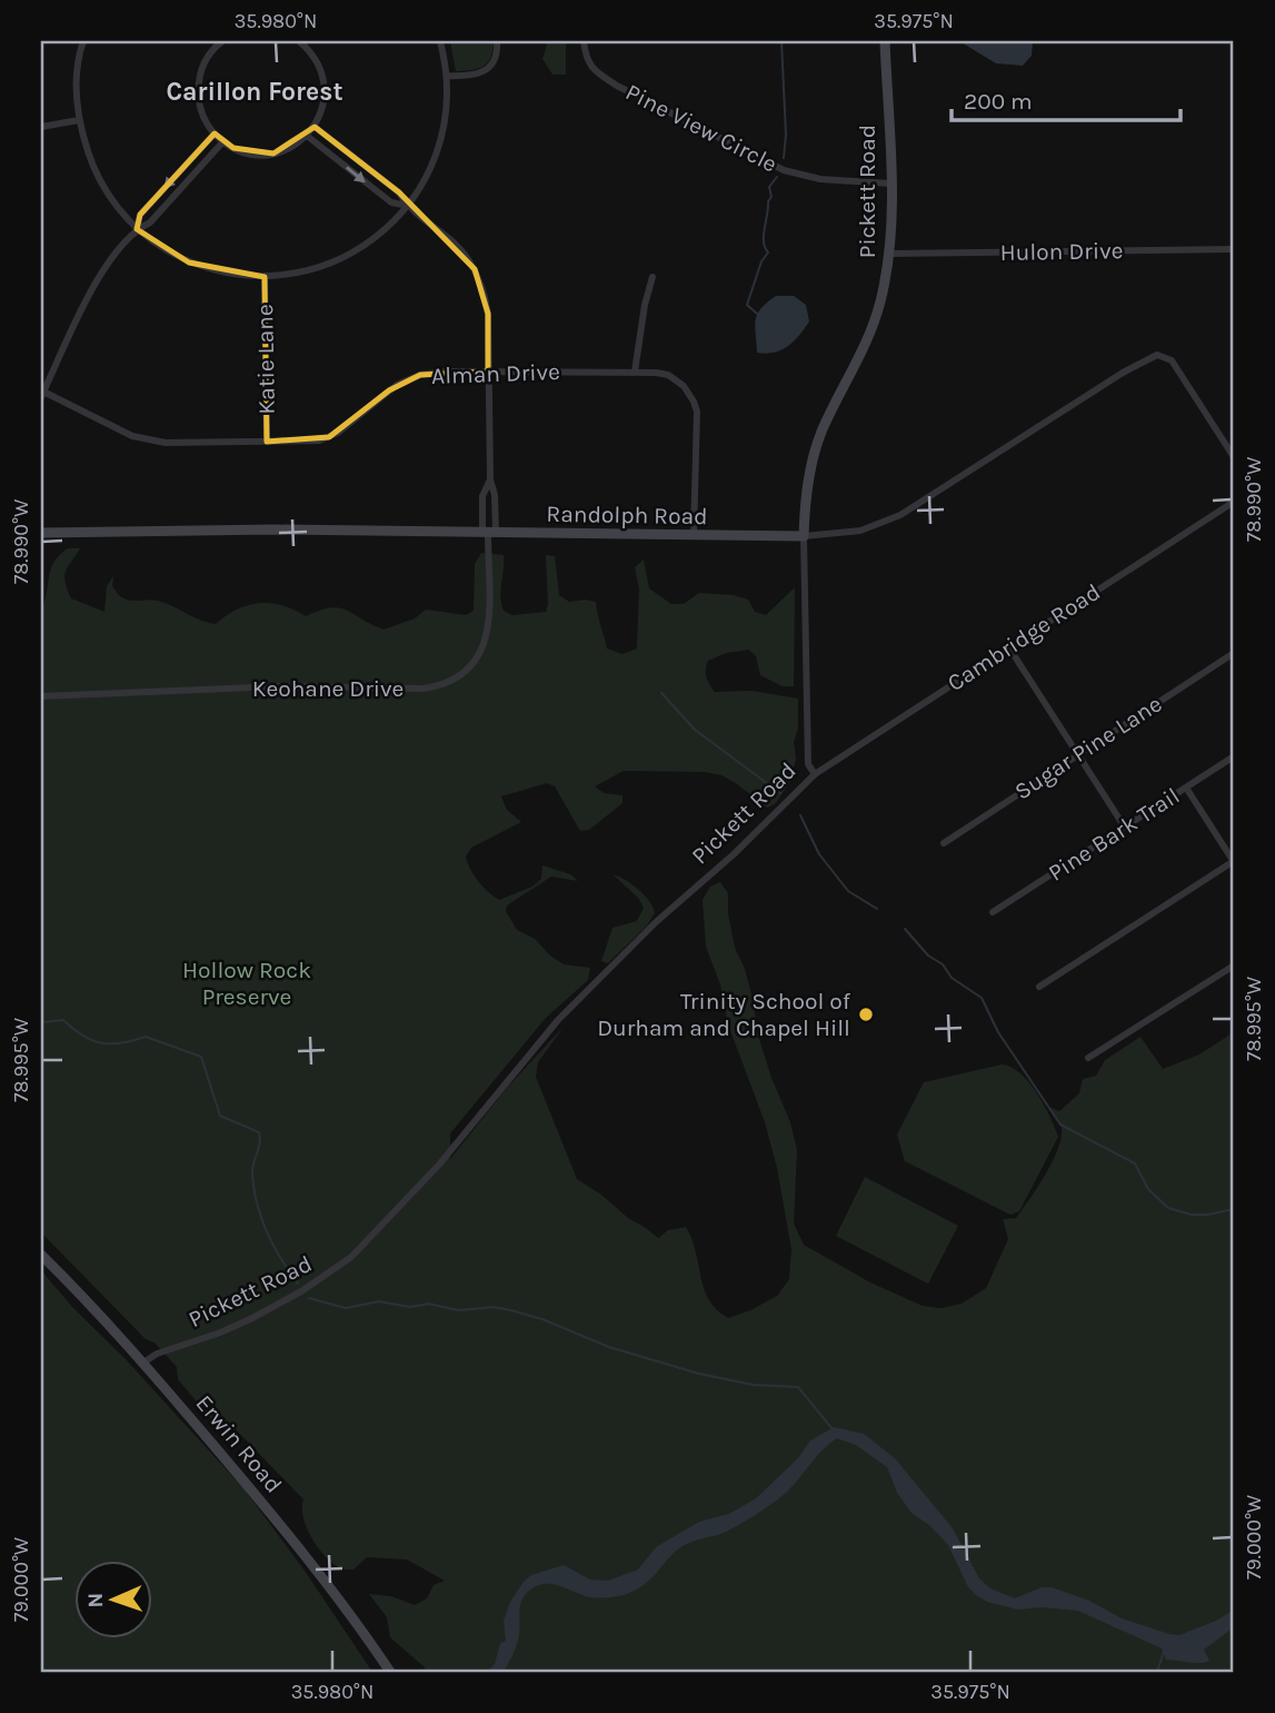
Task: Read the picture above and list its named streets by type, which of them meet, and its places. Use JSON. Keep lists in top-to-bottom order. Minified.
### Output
{"streets":{"street":["Pine View Circle","Pickett Road","Hulon Drive","Katie Lane","Alman Drive","Randolph Road","Cambridge Road","Keohane Drive","Sugar Pine Lane","Pine Bark Trail","Erwin Road"]},"crossings":[["Pine View Circle","Pickett Road"],["Pickett Road","Hulon Drive"],["Pickett Road","Randolph Road"],["Pickett Road","Cambridge Road"],["Pickett Road","Erwin Road"],["Katie Lane","Alman Drive"],["Alman Drive","Randolph Road"],["Alman Drive","Keohane Drive"],["Randolph Road","Keohane Drive"]],"districts":["Carillon Forest"],"parks":["Hollow Rock Preserve"],"places":["Trinity School of Durham and Chapel Hill"],"scale_bar":"200 m","north":"left","coordinates":["35.980°N","35.975°N","78.990°W","78.995°W","79.000°W"]}
